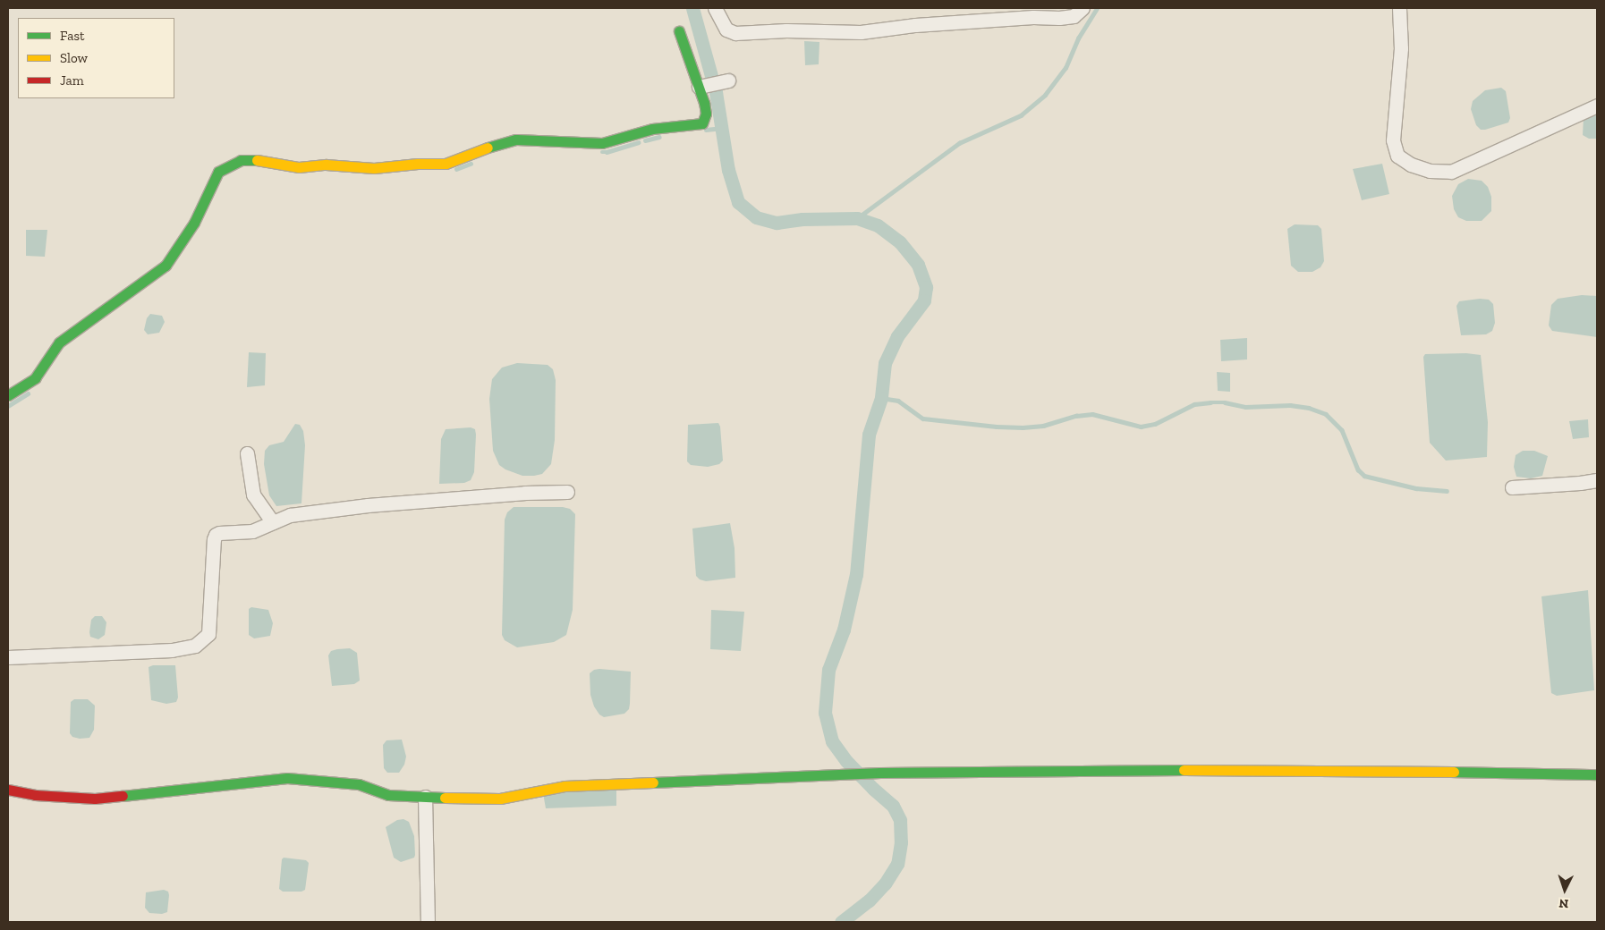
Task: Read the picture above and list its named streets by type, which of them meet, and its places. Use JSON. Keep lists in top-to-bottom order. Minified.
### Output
{"legend":["Fast","Slow","Jam"],"north":"bottom"}
